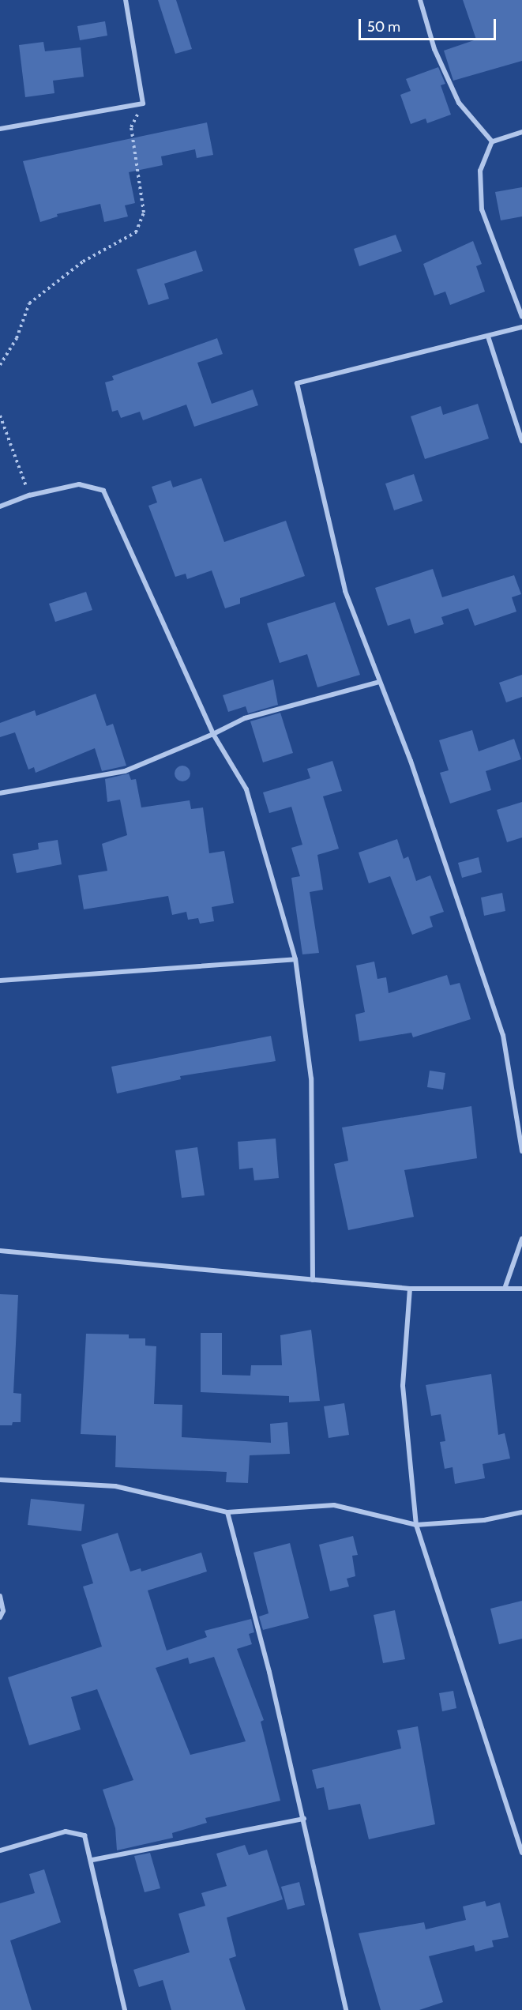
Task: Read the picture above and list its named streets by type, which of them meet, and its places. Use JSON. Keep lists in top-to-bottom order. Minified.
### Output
{"scale_bar":"50 m"}
